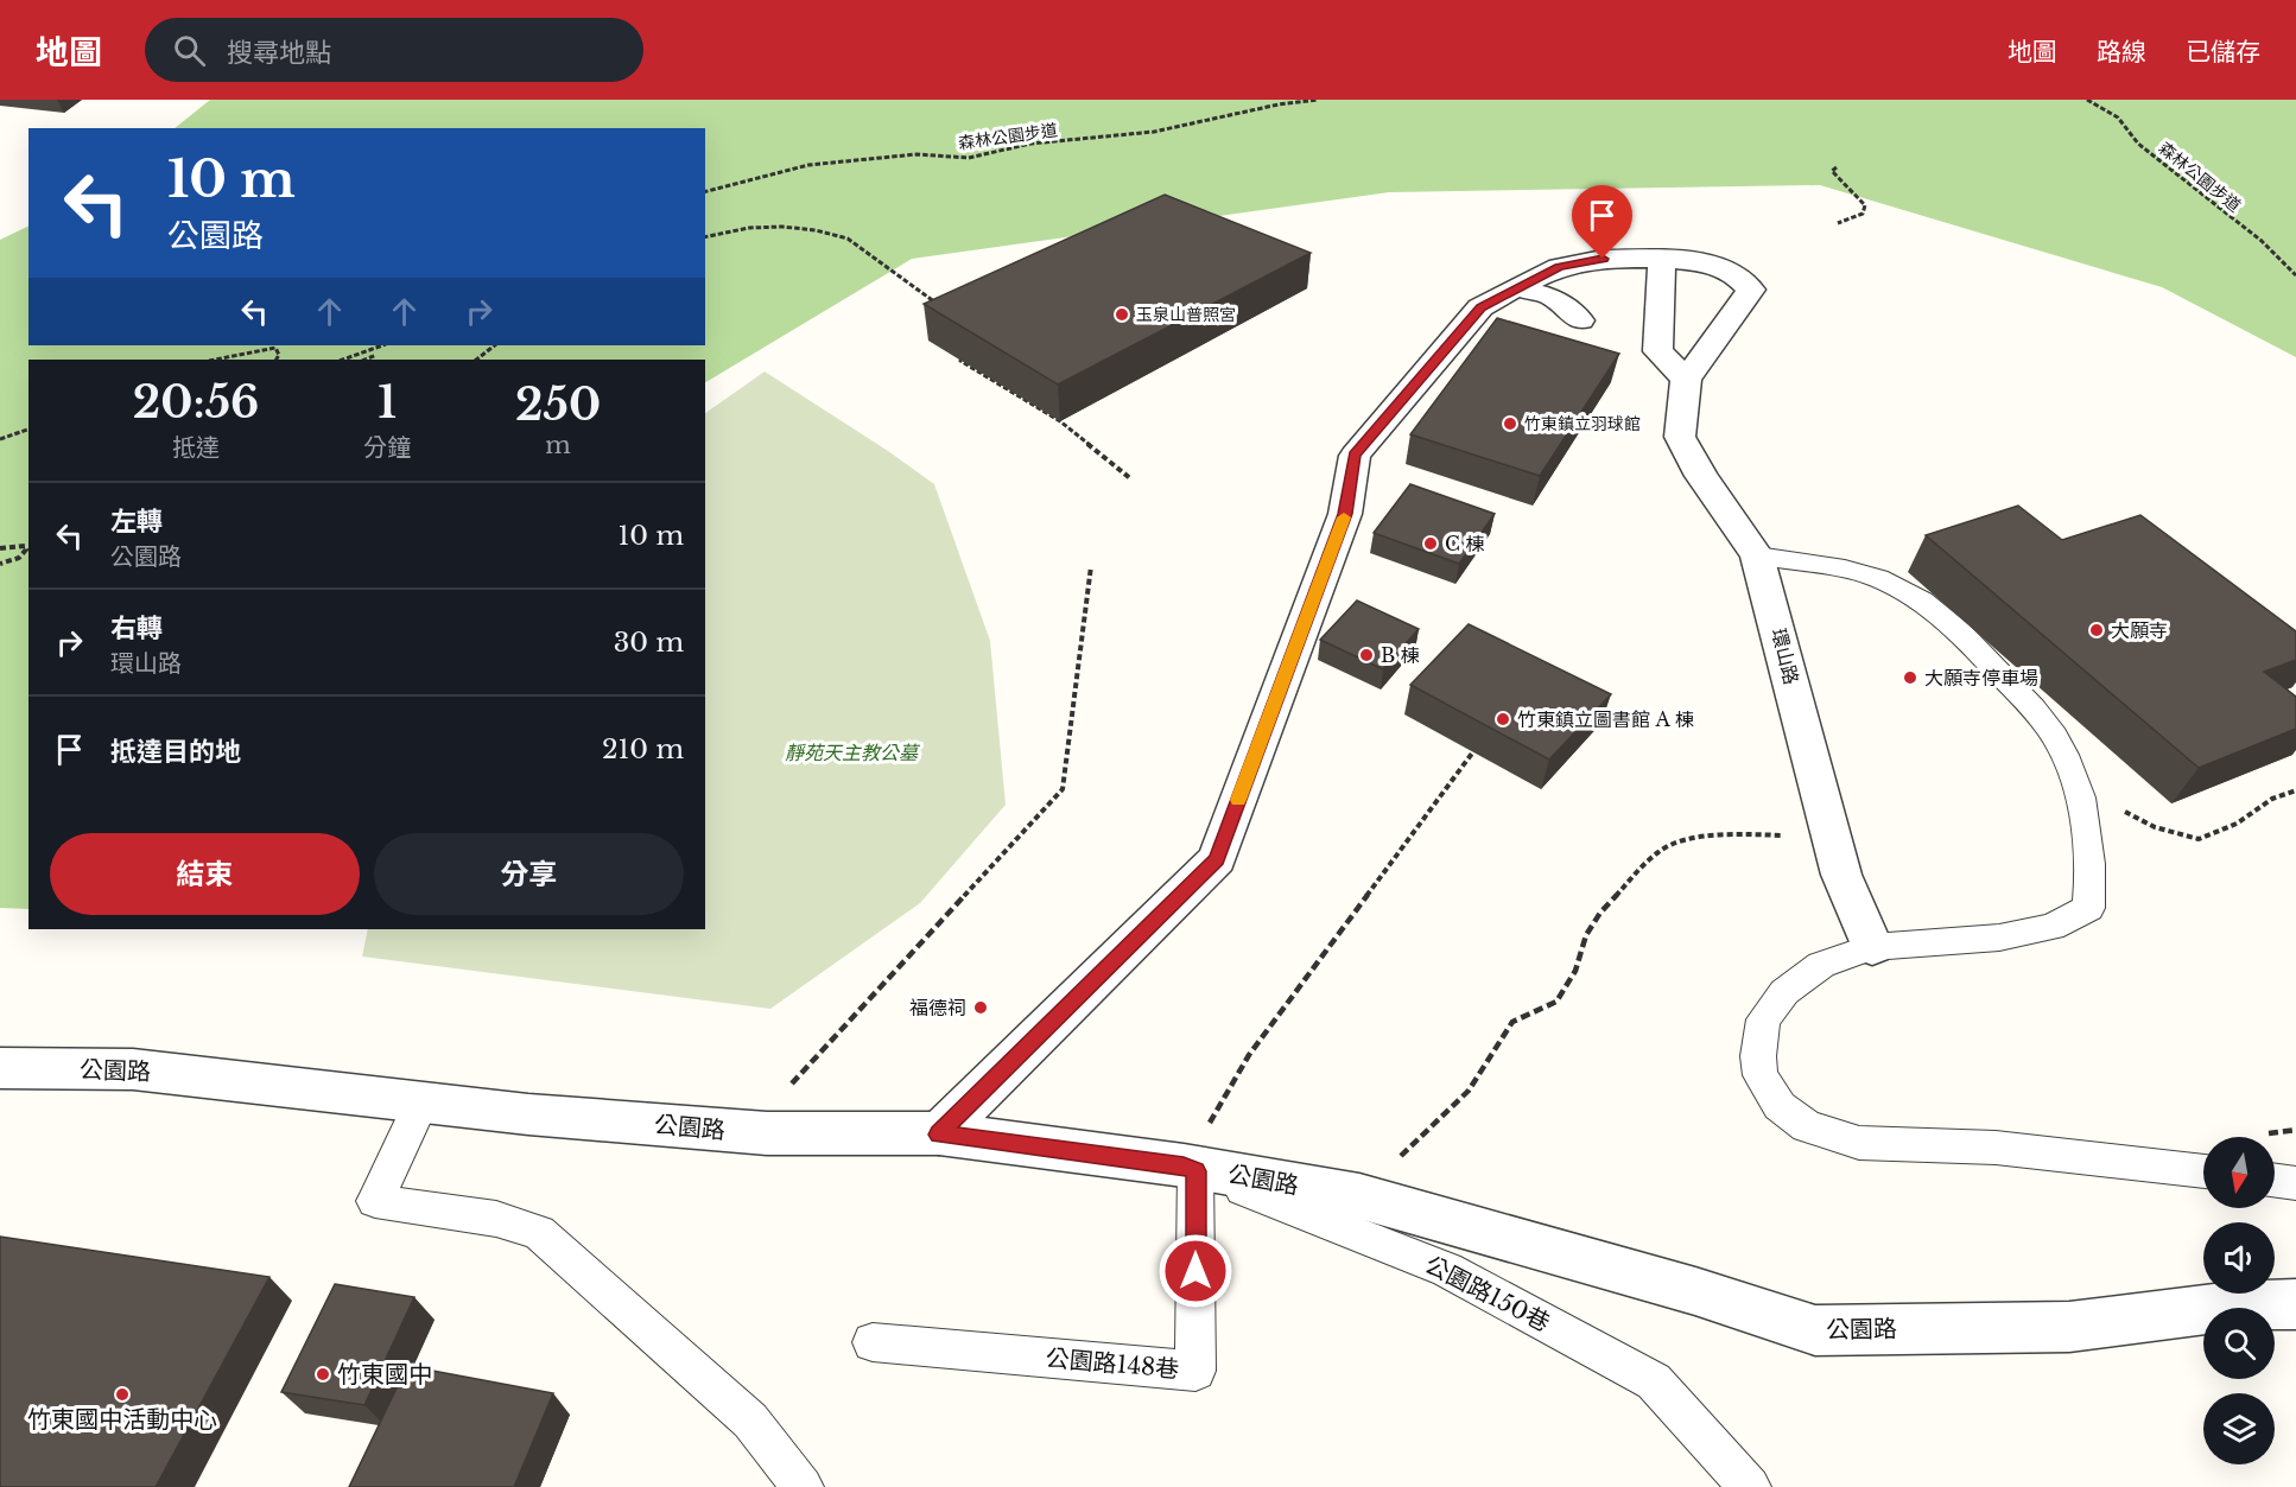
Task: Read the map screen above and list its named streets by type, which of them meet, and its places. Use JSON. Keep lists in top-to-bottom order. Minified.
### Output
{"streets":{"street":["環山路","公園路"],"lane":["公園路150巷","公園路148巷"],"path":["森林公園步道"]},"crossings":[["環山路","公園路"],["公園路","公園路150巷"],["公園路","公園路148巷"],["公園路150巷","公園路148巷"]],"parks":["靜苑天主教公墓"],"places":["玉泉山普照宮","竹東鎮立羽球館","C 棟","大願寺","B 棟","大願寺停車場","竹東鎮立圖書館 A 棟","福德祠","竹東國中","竹東國中活動中心"],"north":"bottom","page":{"header":"地圖","search":"搜尋地點","nav":["地圖","路線","已儲存"],"turn":["10 m","公園路"],"eta":["20:56","抵達","1","分鐘","250","m"],"list":[{"name":"左轉","note":"公園路","value":"10 m"},{"name":"右轉","note":"環山路","value":"30 m"},{"name":"抵達目的地","value":"210 m"}],"buttons":["結束","分享"]}}
